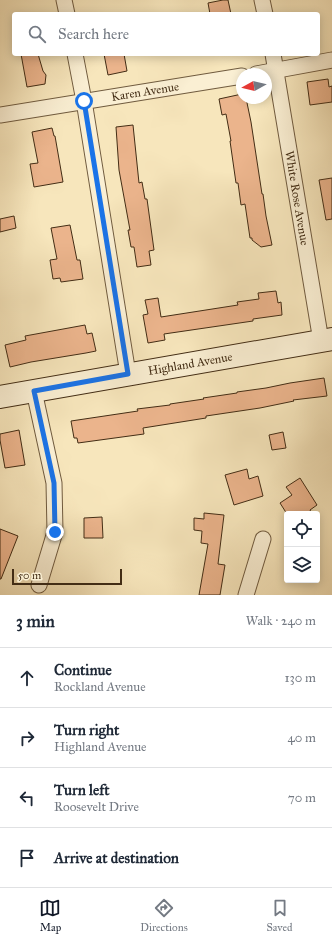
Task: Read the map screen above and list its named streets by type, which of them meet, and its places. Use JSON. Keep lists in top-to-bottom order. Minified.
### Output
{"streets":{"main road":["Highland Avenue"],"street":["Karen Avenue","White Rose Avenue"]},"crossings":[["White Rose Avenue","Highland Avenue"]],"scale_bar":"50 m","north":"left","page":{"search":"Search here","scale":"50 m","heading":["3 min","Walk · 240 m"],"list":[["Continue","Rockland Avenue","130 m"],["Turn right","Highland Avenue","40 m"],["Turn left","Roosevelt Drive","70 m"],"Arrive at destination"],"nav":["Map","Directions","Saved"]}}
